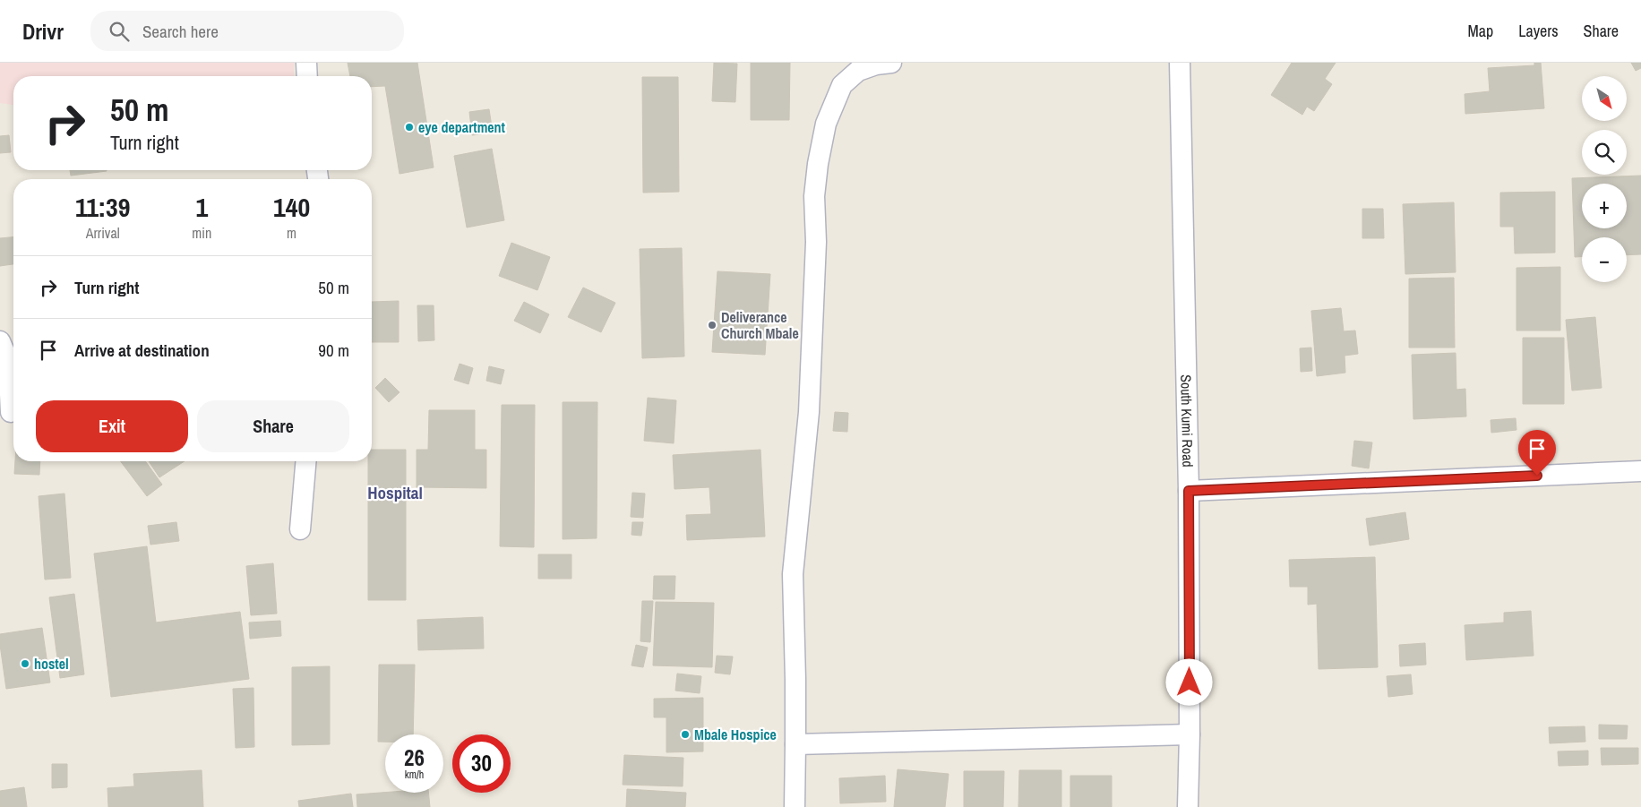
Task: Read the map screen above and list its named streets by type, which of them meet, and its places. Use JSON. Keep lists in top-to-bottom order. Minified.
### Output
{"streets":{"street":["South Kumi Road"]},"districts":["Hospital"],"places":["eye department","Deliverance Church Mbale","hostel","Mbale Hospice"],"north":"bottom right","page":{"header":"Drivr","search":"Search here","nav":["Map","Layers","Share"],"map_buttons":["+","−"],"turn":["50 m","Turn right"],"eta":["11:39","Arrival","1","min","140","m"],"list":[{"name":"Turn right","value":"50 m"},{"name":"Arrive at destination","value":"90 m"}],"buttons":["Exit","Share"],"speed":"26 km/h","limit":"30"}}
